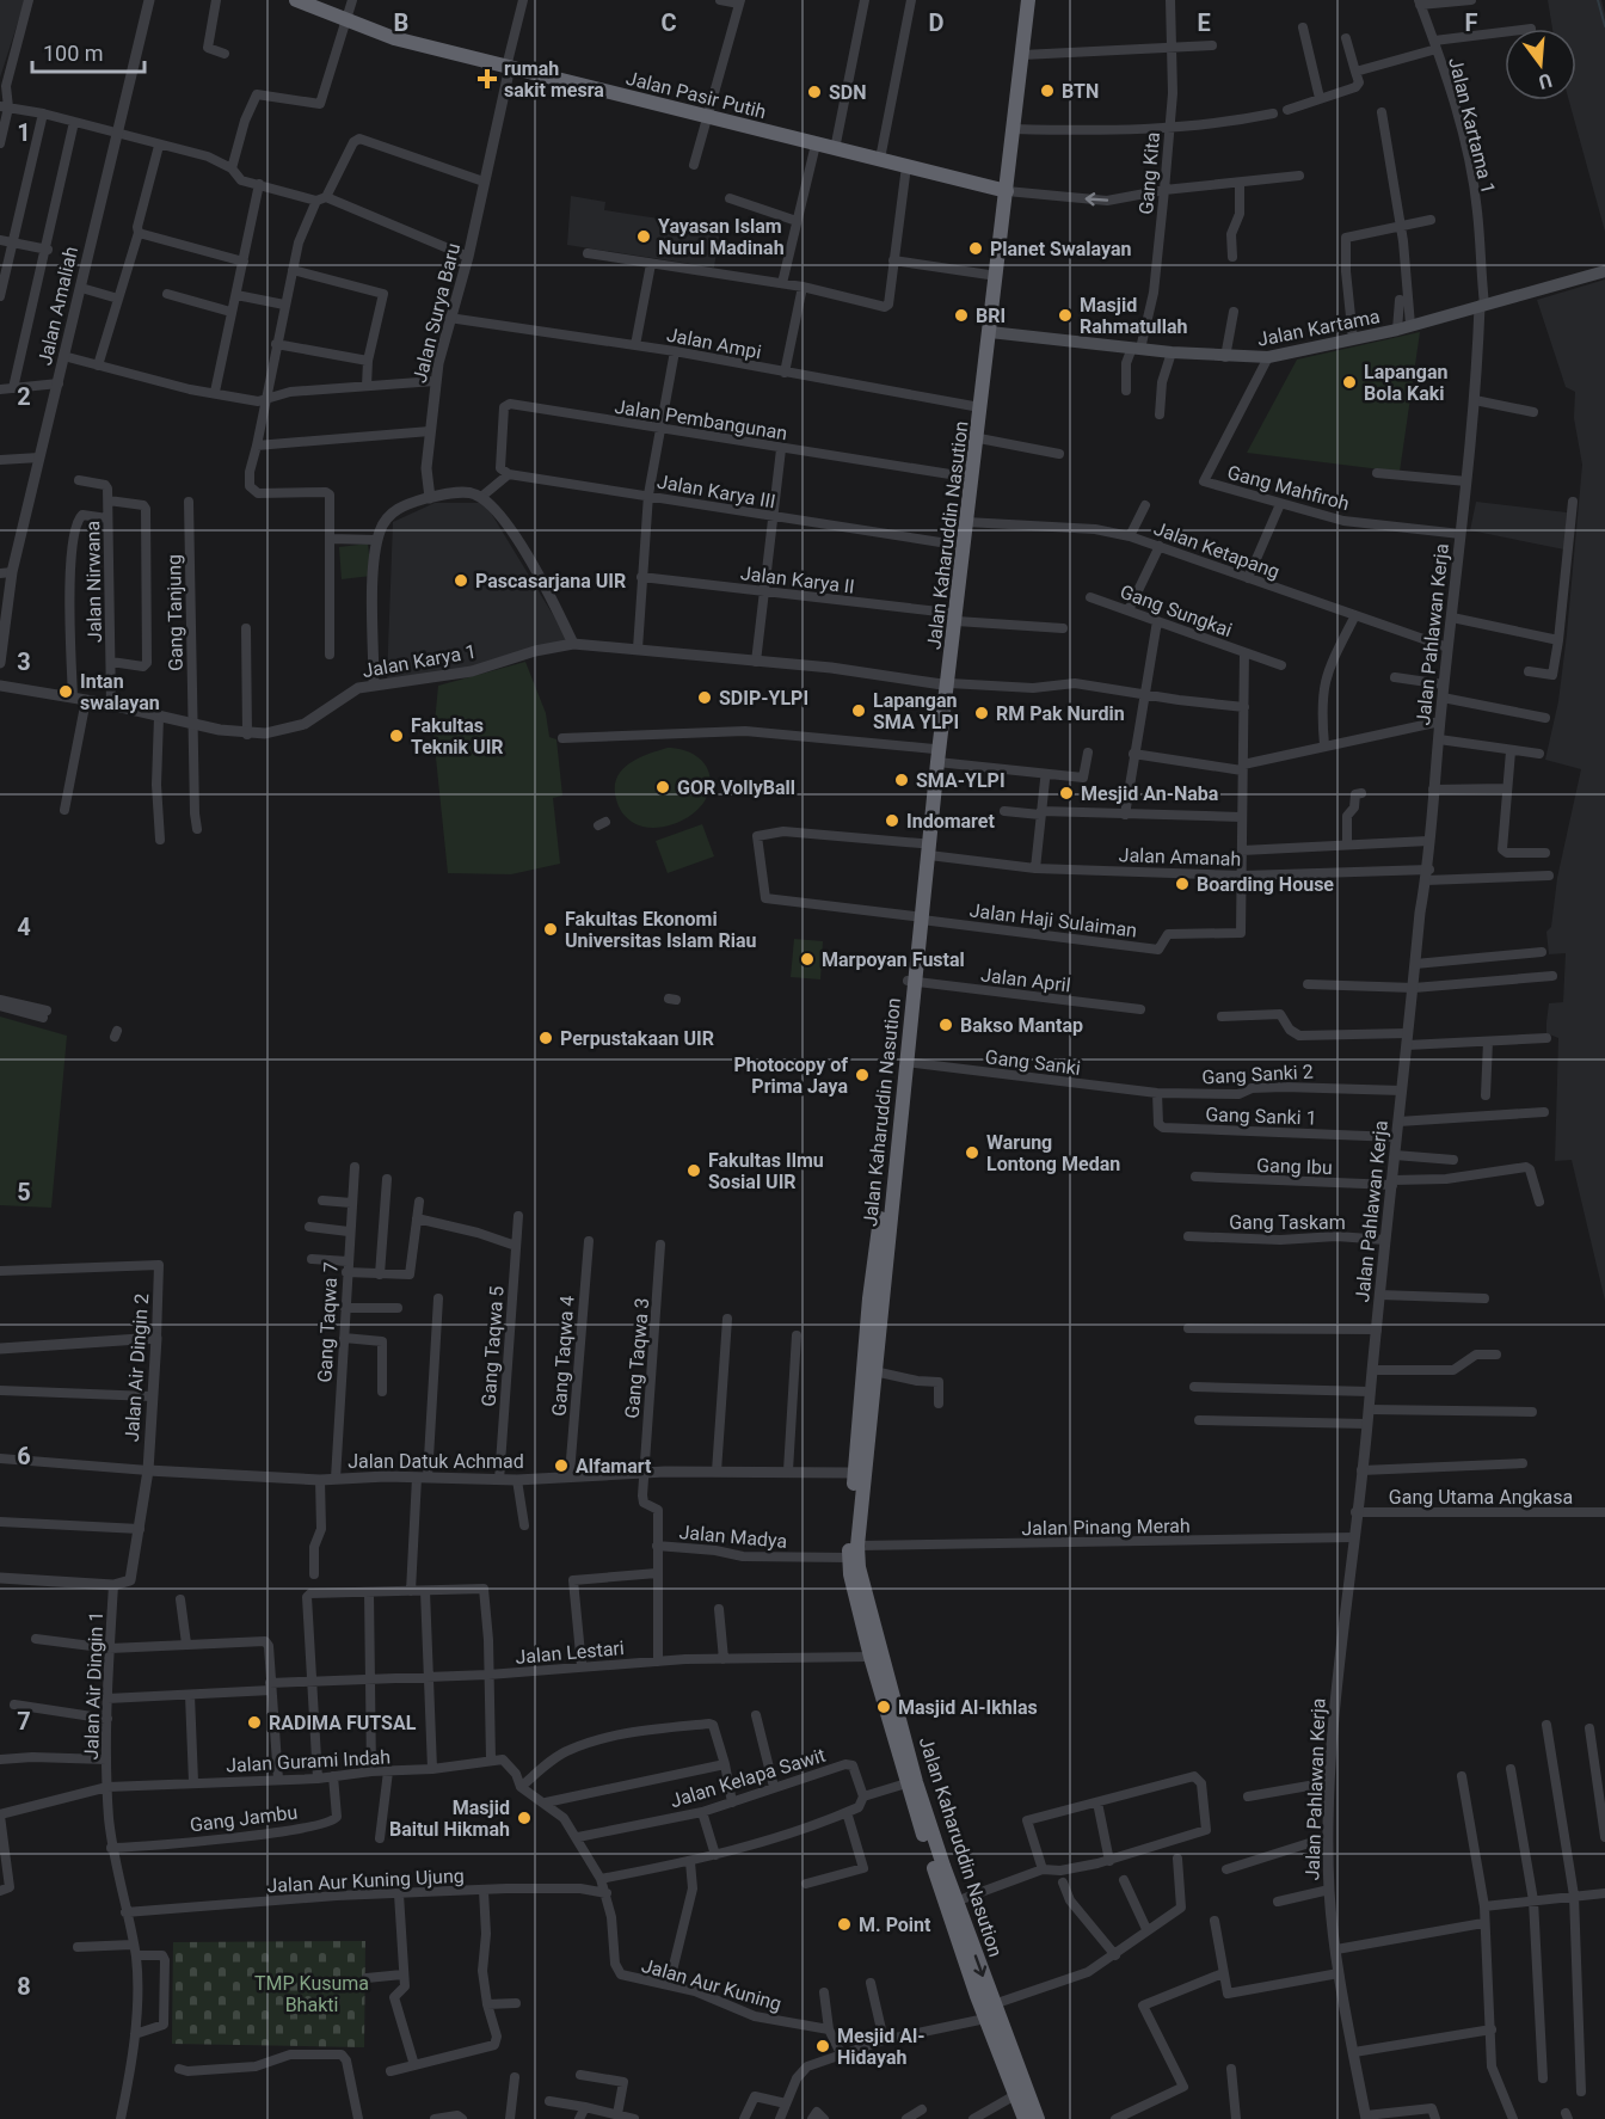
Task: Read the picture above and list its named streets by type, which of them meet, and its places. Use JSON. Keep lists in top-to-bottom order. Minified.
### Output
{"streets":{"highway":["Jalan Pasir Putih","Jalan Kaharuddin Nasution"],"main road":["Jalan Kartama"],"street":["Jalan Kartama 1","Gang Kita","Jalan Amaliah","Jalan Surya Baru","Jalan Ampi","Jalan Pembangunan","Gang Mahfiroh","Jalan Karya III","Jalan Ketapang","Jalan Karya II","Jalan Nirwana","Gang Sungkai","Gang Tanjung","Jalan Pahlawan Kerja","Jalan Karya 1","Jalan Amanah","Jalan Haji Sulaiman","Jalan April","Gang Sanki","Gang Sanki 2","Gang Sanki 1","Gang Ibu","Gang Taskam","Gang Taqwa 7","Gang Taqwa 5","Gang Taqwa 4","Gang Taqwa 3","Jalan Air Dingin 2","Jalan Datuk Achmad","Gang Utama Angkasa","Jalan Pinang Merah","Jalan Madya","Jalan Lestari","Jalan Air Dingin 1","Jalan Gurami Indah","Jalan Kelapa Sawit","Gang Jambu","Jalan Aur Kuning Ujung","Jalan Aur Kuning"]},"crossings":[["Jalan Pasir Putih","Jalan Surya Baru"],["Jalan Pasir Putih","Jalan Kaharuddin Nasution"],["Jalan Kartama 1","Jalan Kartama"],["Jalan Kartama 1","Jalan Pahlawan Kerja"],["Gang Kita","Jalan Kartama"],["Jalan Surya Baru","Jalan Ampi"],["Jalan Kartama","Gang Mahfiroh"],["Jalan Kartama","Jalan Kaharuddin Nasution"],["Jalan Kartama","Jalan Pahlawan Kerja"],["Jalan Ampi","Jalan Kaharuddin Nasution"],["Jalan Pembangunan","Jalan Karya III"],["Jalan Pembangunan","Jalan Kaharuddin Nasution"],["Gang Mahfiroh","Jalan Pahlawan Kerja"],["Jalan Karya III","Jalan Kaharuddin Nasution"],["Jalan Kaharuddin Nasution","Jalan Ketapang"],["Jalan Kaharuddin Nasution","Jalan Karya II"],["Jalan Kaharuddin Nasution","Jalan Karya 1"],["Jalan Kaharuddin Nasution","Jalan Amanah"],["Jalan Kaharuddin Nasution","Jalan Haji Sulaiman"],["Jalan Kaharuddin Nasution","Jalan April"],["Jalan Kaharuddin Nasution","Gang Sanki"],["Jalan Kaharuddin Nasution","Jalan Datuk Achmad"],["Jalan Kaharuddin Nasution","Jalan Pinang Merah"],["Jalan Kaharuddin Nasution","Jalan Madya"],["Jalan Kaharuddin Nasution","Jalan Lestari"],["Jalan Ketapang","Jalan Pahlawan Kerja"],["Jalan Nirwana","Jalan Karya 1"],["Gang Sungkai","Jalan Amanah"],["Gang Sungkai","Jalan Haji Sulaiman"],["Gang Tanjung","Jalan Karya 1"],["Jalan Pahlawan Kerja","Jalan Amanah"],["Jalan Pahlawan Kerja","Gang Sanki 2"],["Jalan Pahlawan Kerja","Gang Sanki 1"],["Jalan Pahlawan Kerja","Gang Ibu"],["Jalan Pahlawan Kerja","Gang Taskam"],["Jalan Pahlawan Kerja","Gang Utama Angkasa"],["Jalan Pahlawan Kerja","Jalan Pinang Merah"],["Jalan Amanah","Jalan Haji Sulaiman"],["Gang Sanki","Gang Sanki 2"],["Gang Sanki","Gang Sanki 1"],["Gang Sanki 2","Gang Sanki 1"],["Gang Taqwa 7","Jalan Datuk Achmad"],["Gang Taqwa 5","Jalan Datuk Achmad"],["Gang Taqwa 4","Jalan Datuk Achmad"],["Gang Taqwa 3","Jalan Datuk Achmad"],["Gang Taqwa 3","Jalan Madya"],["Jalan Air Dingin 2","Jalan Datuk Achmad"],["Jalan Pinang Merah","Jalan Madya"],["Jalan Lestari","Jalan Air Dingin 1"],["Jalan Air Dingin 1","Jalan Gurami Indah"],["Jalan Air Dingin 1","Gang Jambu"],["Jalan Air Dingin 1","Jalan Aur Kuning Ujung"],["Jalan Gurami Indah","Gang Jambu"],["Jalan Aur Kuning Ujung","Jalan Aur Kuning"]],"parks":["TMP Kusuma Bhakti"],"places":{"health":["rumah sakit mesra"],"other":["BTN","SDN","Yayasan Islam Nurul Madinah","Planet Swalayan","BRI","Masjid Rahmatullah","Lapangan Bola Kaki","Pascasarjana UIR","Intan swalayan","SDIP-YLPI","Lapangan SMA YLPI","RM Pak Nurdin","Fakultas Teknik UIR","SMA-YLPI","GOR VollyBall","Mesjid An-Naba","Indomaret","Boarding House","Fakultas Ekonomi Universitas Islam Riau","Marpoyan Fustal","Bakso Mantap","Perpustakaan UIR","Photocopy of Prima Jaya","Warung Lontong Medan","Fakultas Ilmu Sosial UIR","Alfamart","Masjid Al-Ikhlas","RADIMA FUTSAL","Masjid Baitul Hikmah","M. Point","Mesjid Al- Hidayah"]},"scale_bar":"100 m","north":"bottom","grid":{"columns":["B","C","D","E","F"],"rows":["1","2","3","4","5","6","7","8"]}}
